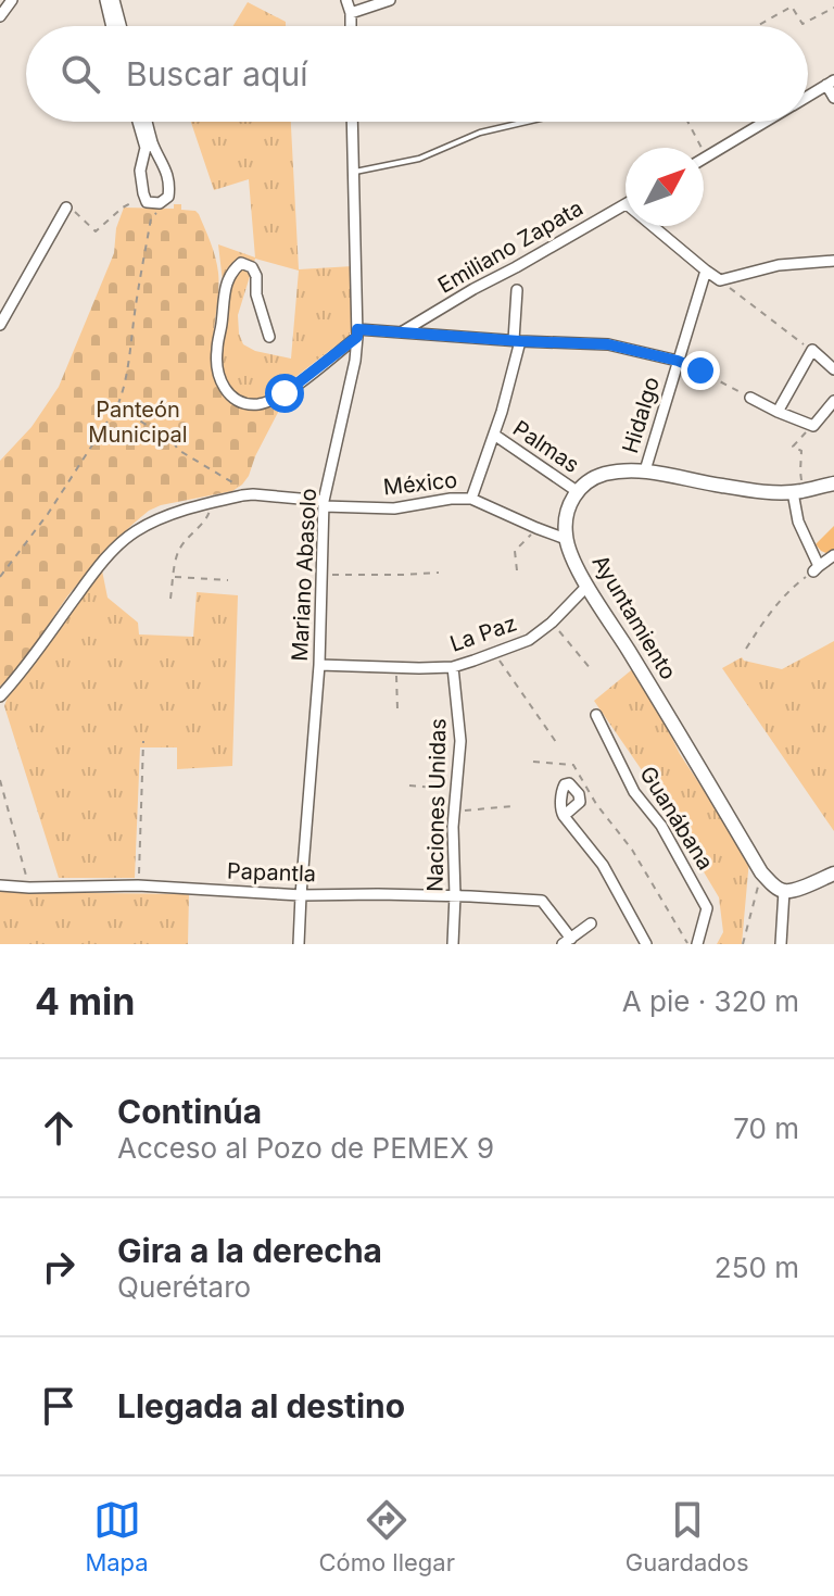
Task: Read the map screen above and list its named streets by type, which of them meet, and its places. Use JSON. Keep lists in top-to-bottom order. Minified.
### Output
{"streets":{"street":["Emiliano Zapata","Hidalgo","Palmas","México","Mariano Abasolo","Ayuntamiento","La Paz","Naciones Unidas","Guanábana","Papantla"]},"crossings":[["México","Mariano Abasolo"],["México","Ayuntamiento"],["Mariano Abasolo","La Paz"],["Mariano Abasolo","Papantla"],["Ayuntamiento","La Paz"],["La Paz","Naciones Unidas"],["Naciones Unidas","Papantla"]],"parks":["Panteón Municipal"],"north":"top right","page":{"search":"Buscar aquí","heading":["4 min","A pie · 320 m"],"list":[["Continúa","Acceso al Pozo de PEMEX 9","70 m"],["Gira a la derecha","Querétaro","250 m"],"Llegada al destino"],"nav":["Mapa","Cómo llegar","Guardados"]}}
